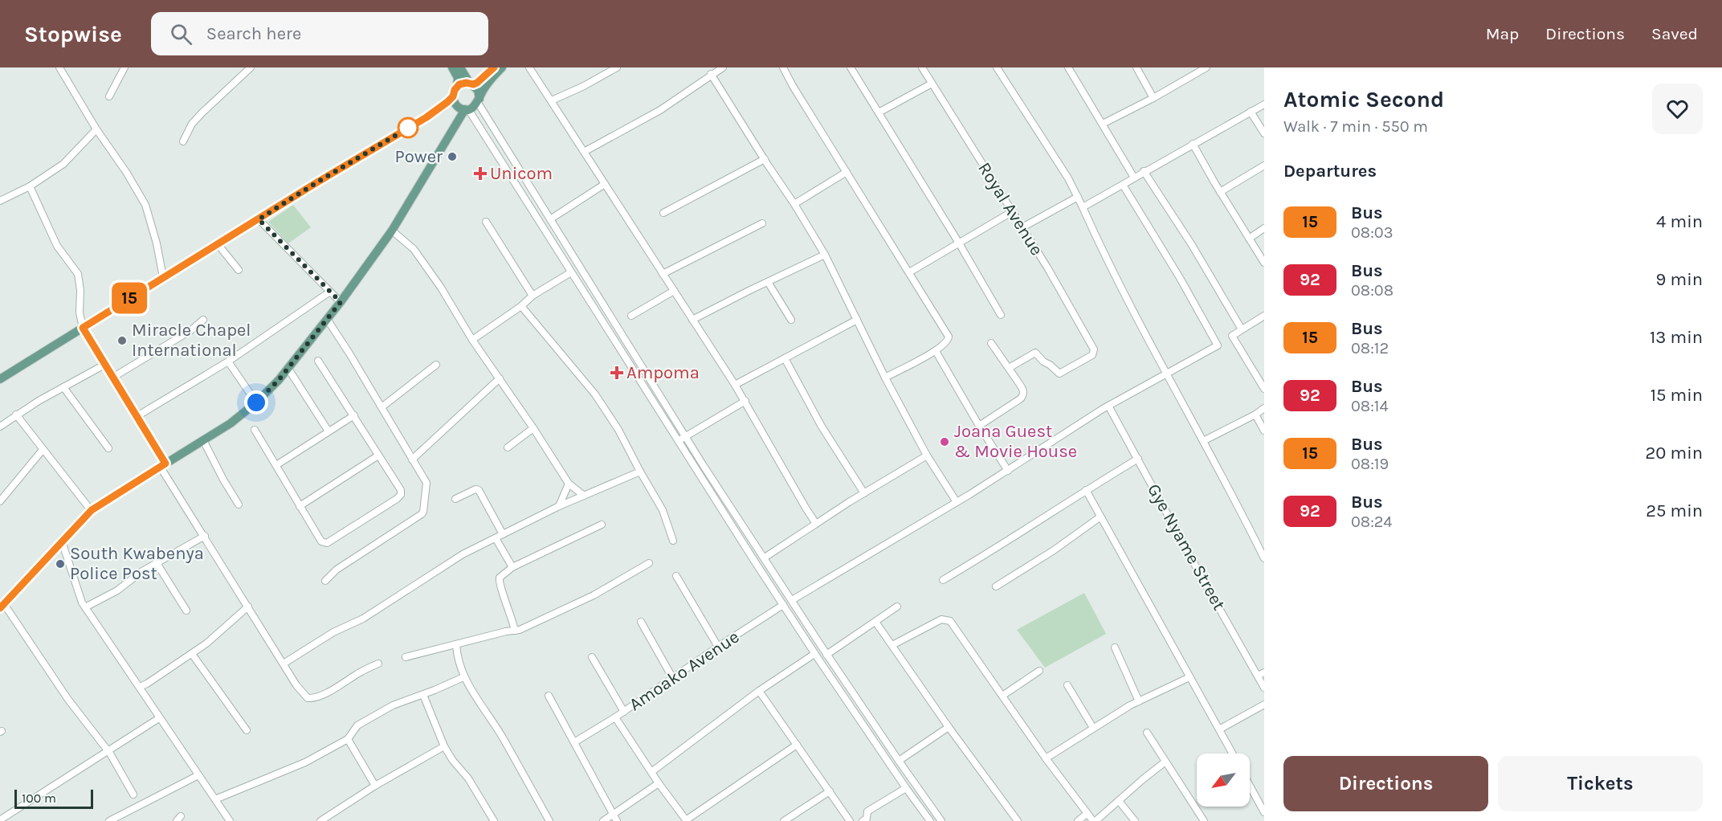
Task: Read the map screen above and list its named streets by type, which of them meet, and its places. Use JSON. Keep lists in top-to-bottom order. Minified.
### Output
{"streets":{"street":["Royal Avenue","Gye Nyame Street","Amoako Avenue"]},"places":{"other":["Power","Miracle Chapel International","Joana Guest & Movie House","South Kwabenya Police Post"],"health":["Unicom","Ampoma"]},"lines":["bus line 15"],"scale_bar":"100 m","north":"bottom left","page":{"header":"Stopwise","search":"Search here","nav":["Map","Directions","Saved"],"on_map":"15","heading":[["Atomic Second","Walk · 7 min · 550 m"],"Departures"],"list":[{"mark":"15","name":"Bus","note":"08:03","value":"4 min"},{"mark":"92","name":"Bus","note":"08:08","value":"9 min"},{"mark":"15","name":"Bus","note":"08:12","value":"13 min"},{"mark":"92","name":"Bus","note":"08:14","value":"15 min"},{"mark":"15","name":"Bus","note":"08:19","value":"20 min"},{"mark":"92","name":"Bus","note":"08:24","value":"25 min"}],"buttons":["Directions","Tickets"],"scale":"100 m"}}
